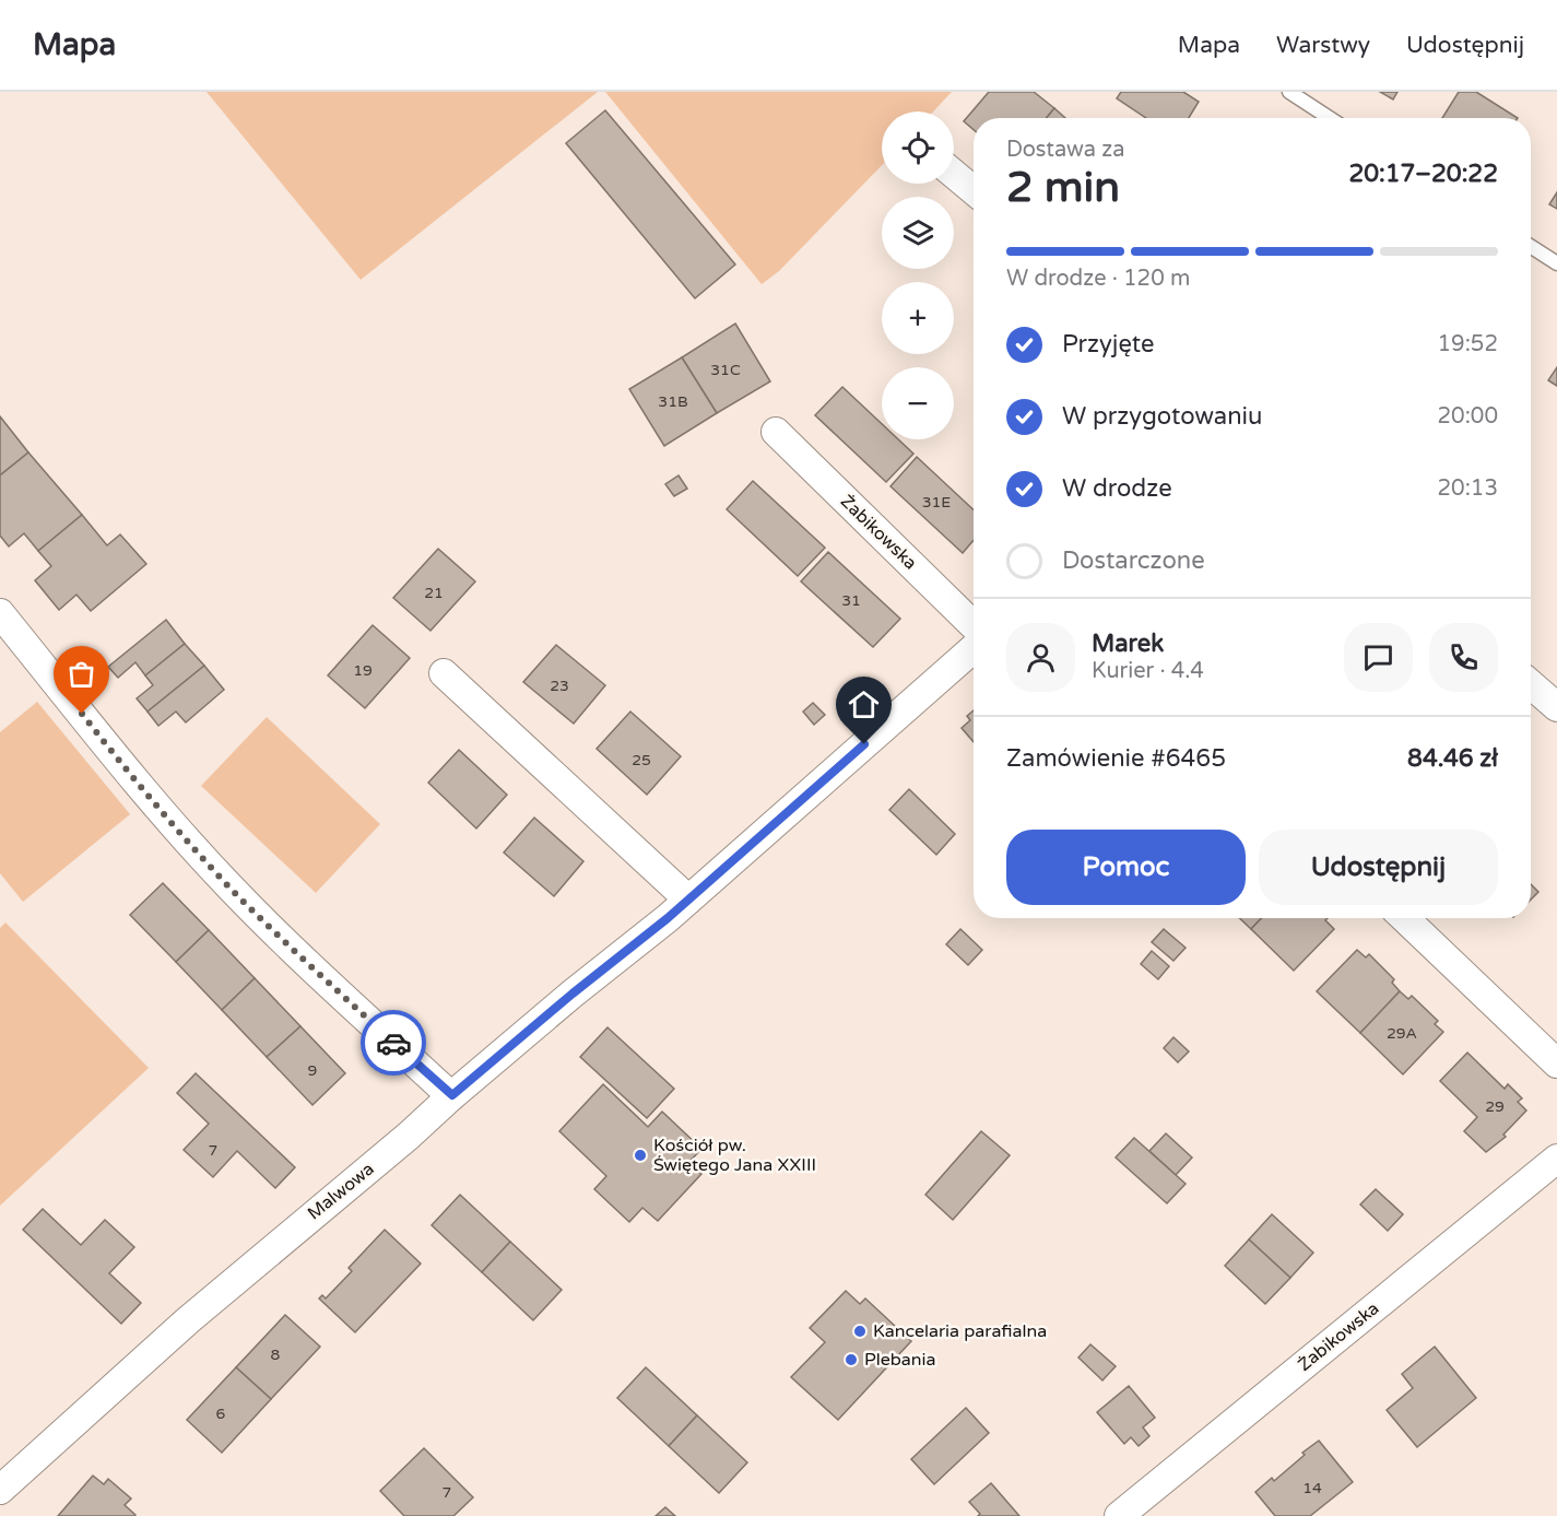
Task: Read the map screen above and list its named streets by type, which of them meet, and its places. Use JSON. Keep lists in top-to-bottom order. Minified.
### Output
{"streets":{"street":["Żabikowska","Malwowa"]},"places":["Kościół pw. Świętego Jana XXIII","Kancelaria parafialna","Plebania"],"house_numbers":["31C","31B","31E","21","31","19","23","25","29A","9","29","7","8","6","14","7"],"page":{"header":"Mapa","nav":["Mapa","Warstwy","Udostępnij"],"map_buttons":["+","−"],"heading":["2 min","Dostawa za","20:17–20:22"],"panel":["Marek","Kurier · 4.4","Zamówienie #6465","84.46 zł"],"bar":"W drodze · 120 m","list":[["Przyjęte","19:52"],["W przygotowaniu","20:00"],["W drodze","20:13"],"Dostarczone"],"buttons":["Pomoc","Udostępnij"]}}
